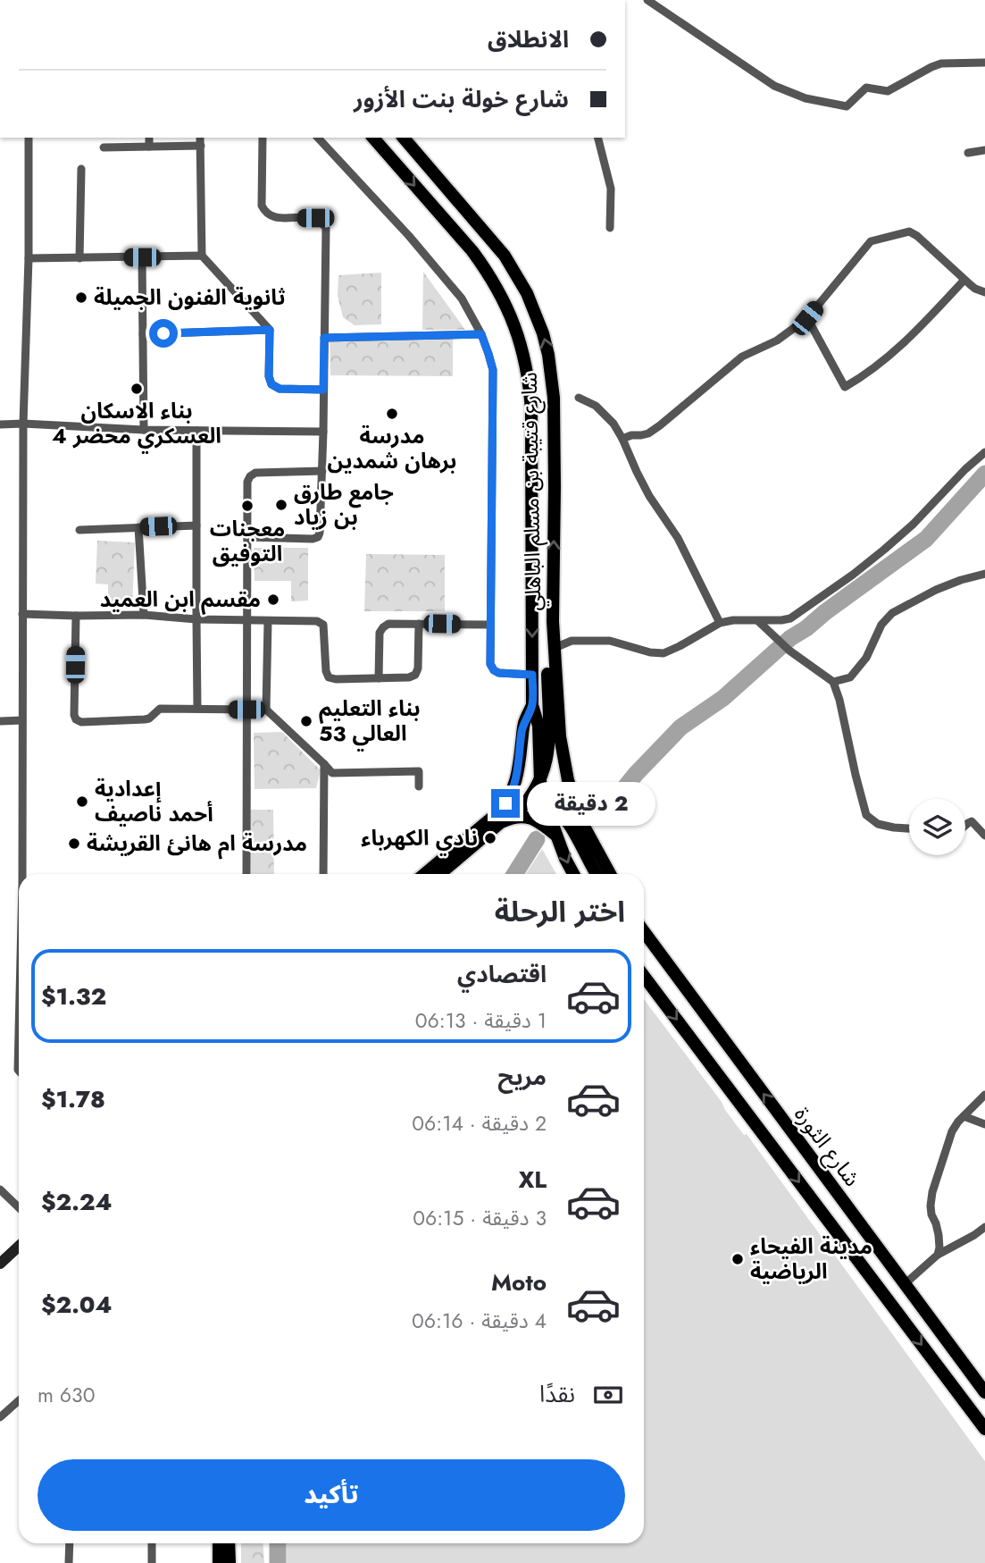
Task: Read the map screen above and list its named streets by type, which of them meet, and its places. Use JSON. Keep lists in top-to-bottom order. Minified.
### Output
{"streets":{"main road":["شارع قتيبة بن مسلم الباهلي","شارع الثورة"]},"places":["ثانوية الفنون الجميلة","بناء الاسكان العسكري محضر 4","مدرسة برهان شمدين","جامع طارق بن زياد","معجنات التوفيق","مقسم ابن العميد","بناء التعليم العالي 53","إعدادية أحمد ناصيف","نادي الكهرباء","مدرسة ام هانئ القريشة","مدينة الفيحاء الرياضية"],"page":{"banner":["الانطلاق","شارع خولة بنت الأزور"],"bubble":"2 دقيقة","heading":"اختر الرحلة","list":[{"name":"اقتصادي","note":"1 دقيقة · 06:13","value":"$1.32"},{"name":"مريح","note":"2 دقيقة · 06:14","value":"$1.78"},{"name":"XL","note":"3 دقيقة · 06:15","value":"$2.24"},{"name":"Moto","note":"4 دقيقة · 06:16","value":"$2.04"}],"pay":["نقدًا","630 m"],"buttons":"تأكيد"}}
